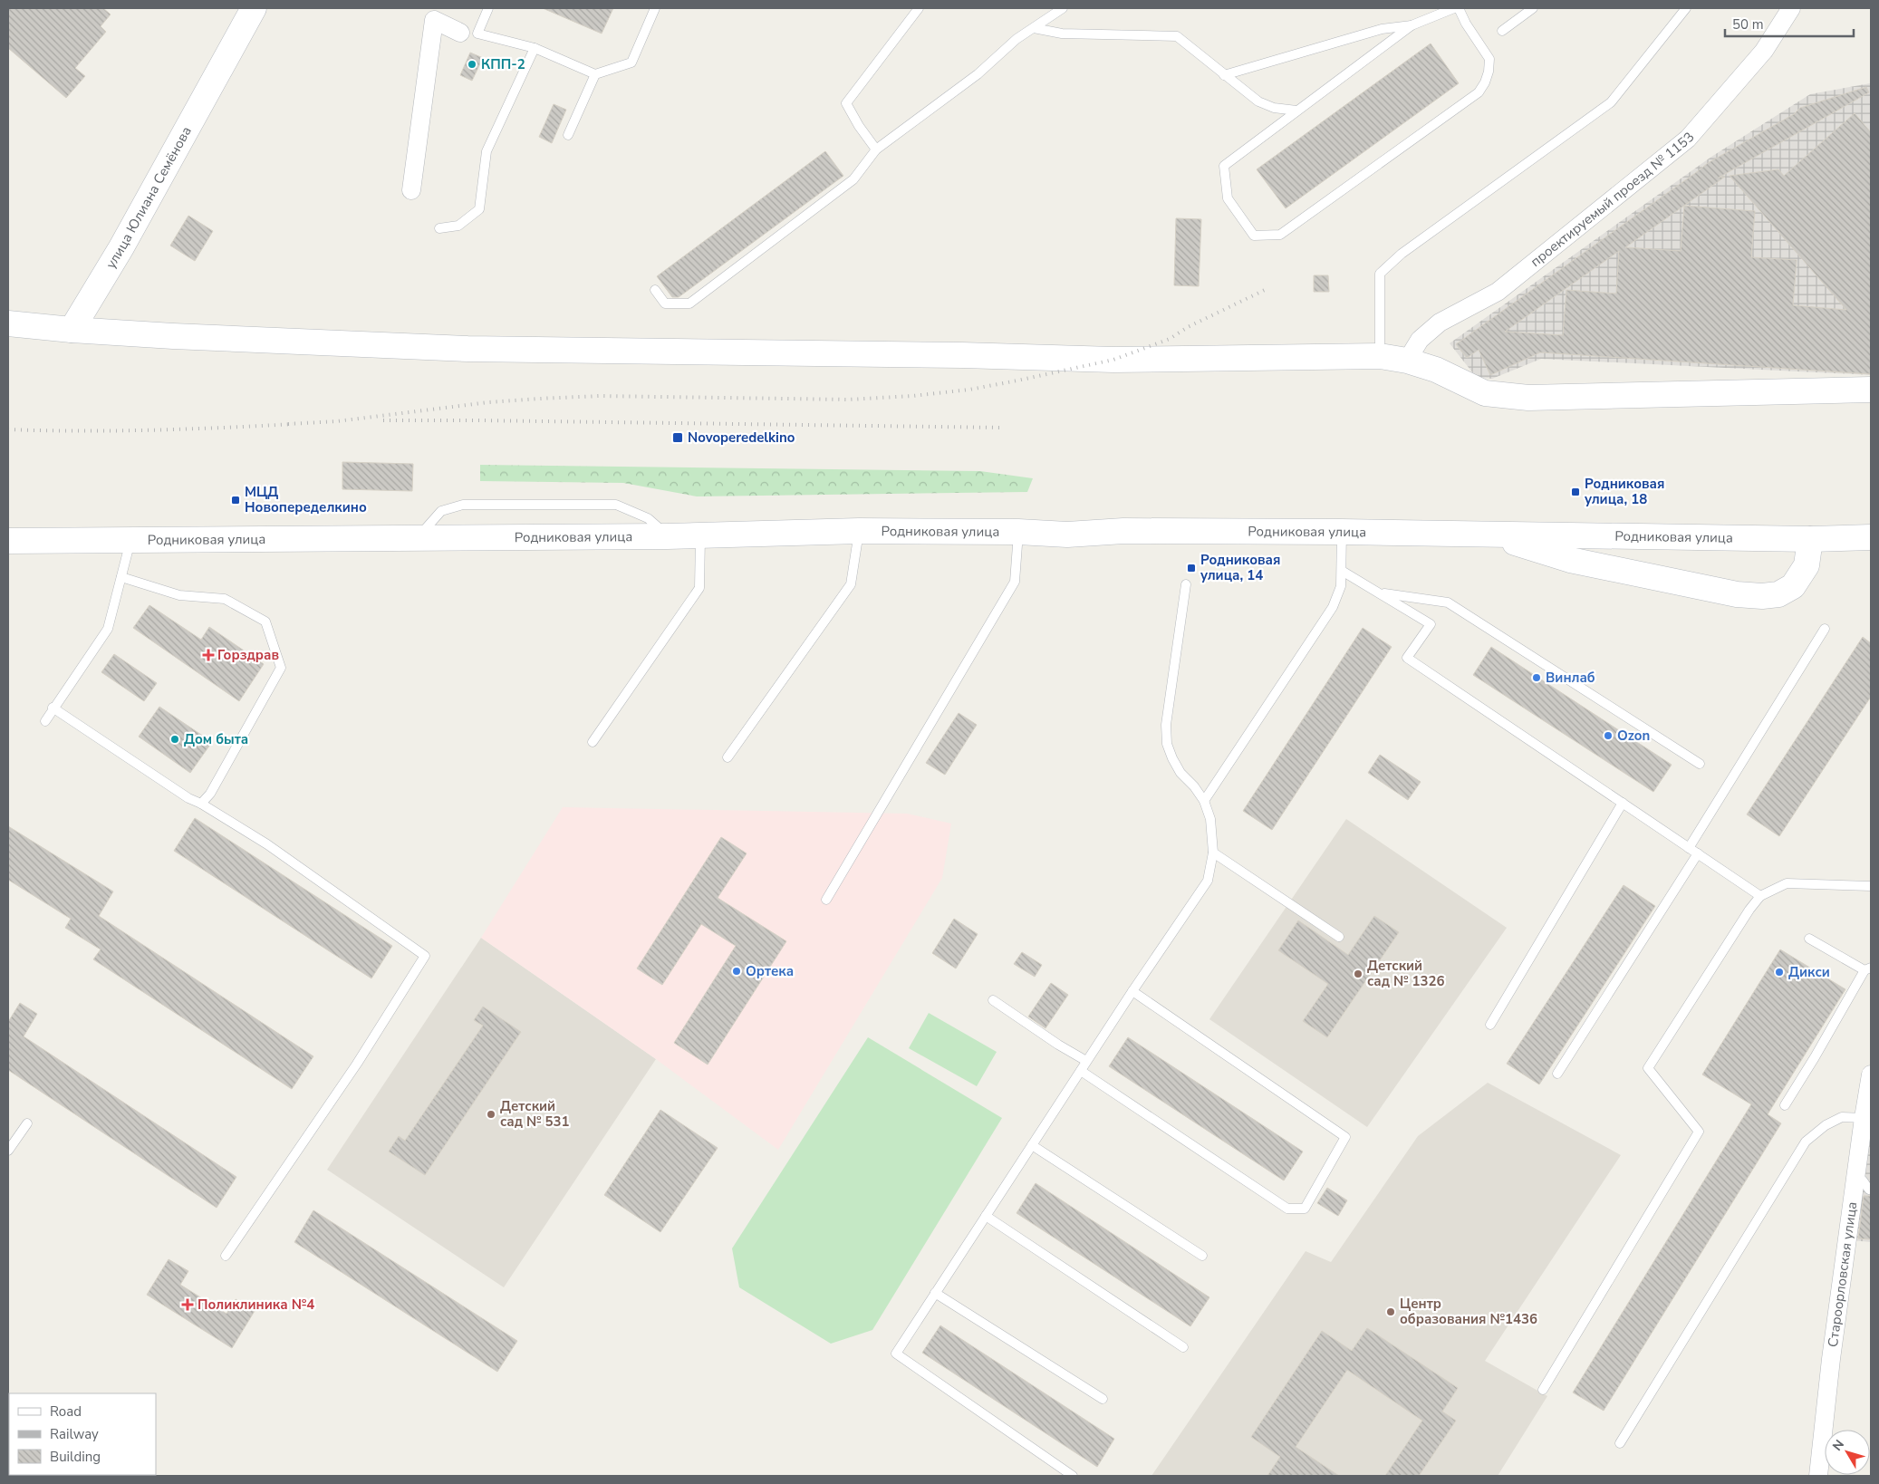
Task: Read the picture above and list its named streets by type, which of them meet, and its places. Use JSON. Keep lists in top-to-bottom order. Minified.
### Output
{"streets":{"main road":["улица Юлиана Семёнова","Родниковая улица"],"street":["проектируемый проезд № 1153","Староорловская улица"]},"places":{"other":["КПП-2","Винлаб","Ozon","Дом быта","Ортека","Дикси","Детский сад № 1326","Детский сад № 531","Центр образования №1436"],"transit":["Novoperedelkino","Родниковая улица, 18","МЦД Новопеределкино","Родниковая улица, 14"],"health":["Горздрав","Поликлиника №4"]},"legend":["Road","Railway","Building"],"scale_bar":"50 m","north":"top left"}
